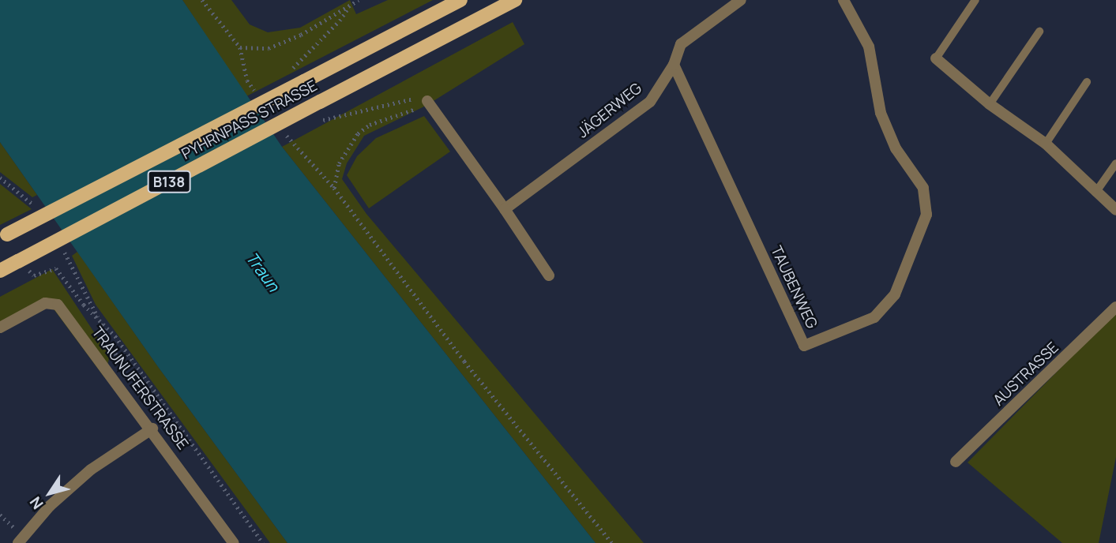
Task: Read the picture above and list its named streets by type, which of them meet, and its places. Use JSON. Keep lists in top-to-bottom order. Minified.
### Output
{"streets":{"main road":["PYHRNPASS STRASSE","B138"],"street":["JÄGERWEG","TAUBENWEG","AUSTRASSE","TRAUNUFERSTRASSE"]},"crossings":[["JÄGERWEG","TAUBENWEG"]],"water":["Traun"],"north":"bottom left"}
